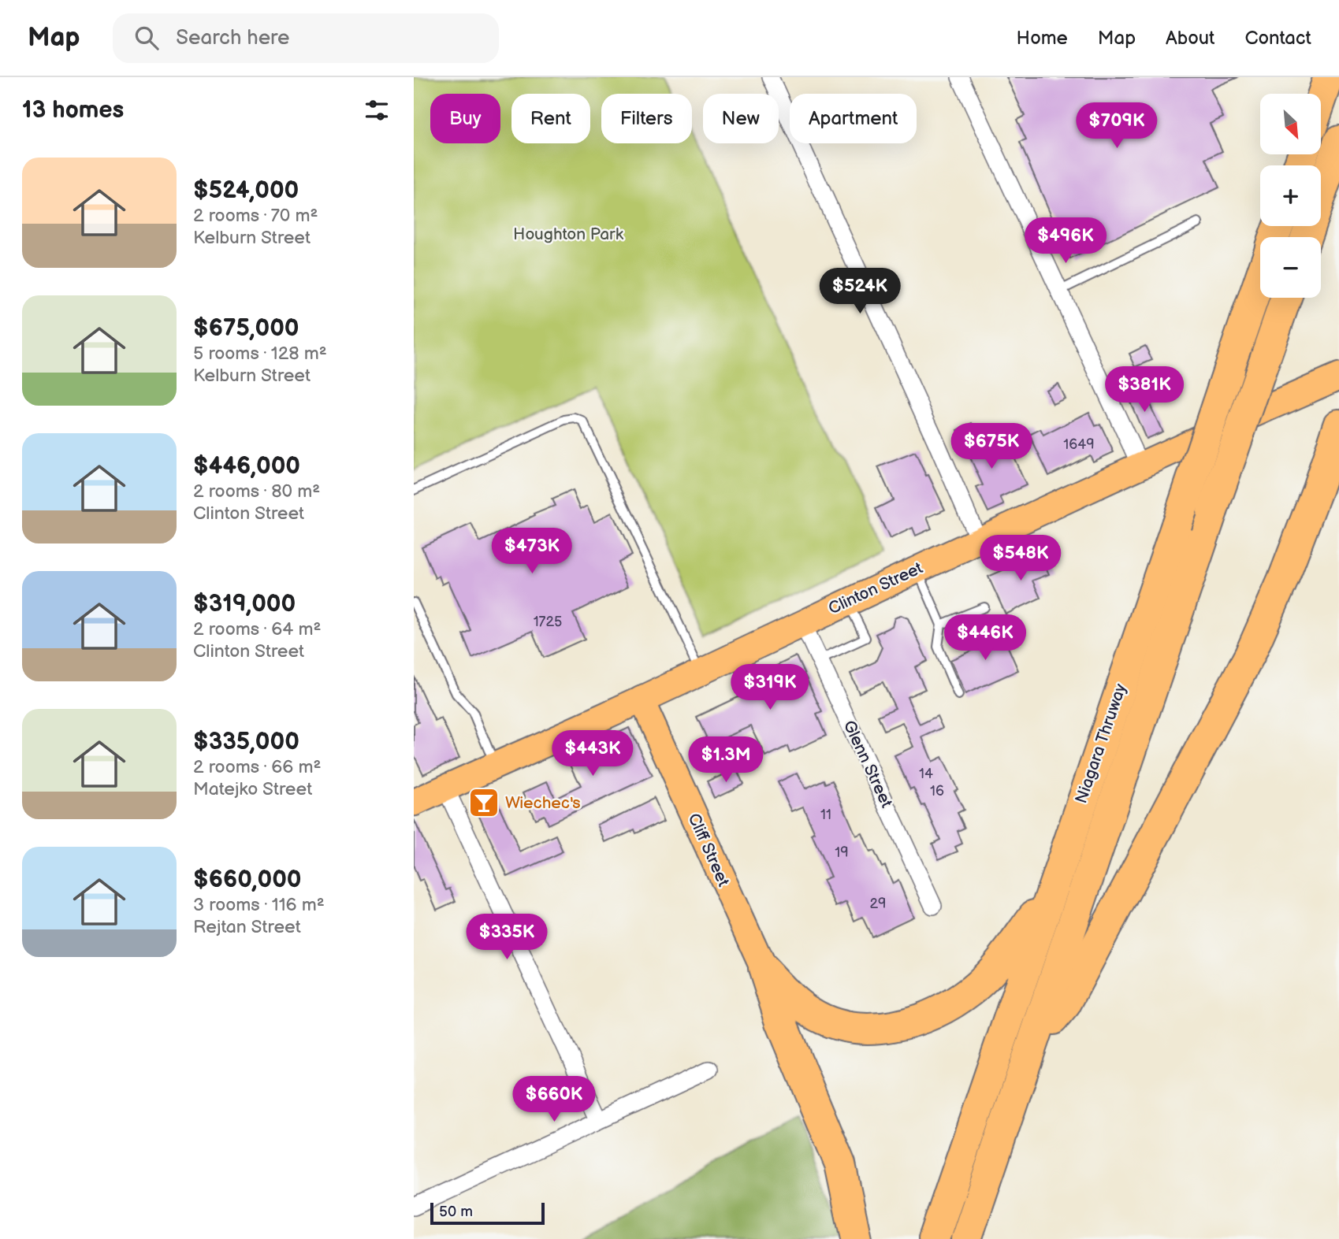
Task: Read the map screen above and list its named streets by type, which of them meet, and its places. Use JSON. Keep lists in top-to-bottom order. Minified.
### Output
{"streets":{"highway":["Niagara Thruway"],"main road":["Clinton Street","Cliff Street"],"street":["Glenn Street"]},"crossings":[["Clinton Street","Glenn Street"],["Clinton Street","Cliff Street"]],"parks":["Houghton Park"],"places":{"bar":["Wiechec's"]},"house_numbers":["1649","1725","14","16","11","19","29"],"scale_bar":"50 m","north":"bottom right","page":{"header":"Map","search":"Search here","nav":["Home","Map","About","Contact"],"heading":"13 homes","map_buttons":["+","−"],"chip":["Buy","Rent","Filters","New","Apartment"],"price":["$709K","$496K","$524K","$381K","$675K","$473K","$548K","$446K","$319K","$443K","$1.3M","$335K","$660K"],"list":[{"name":"$524,000","note":"2 rooms · 70 m² · Kelburn Street"},{"name":"$675,000","note":"5 rooms · 128 m² · Kelburn Street"},{"name":"$446,000","note":"2 rooms · 80 m² · Clinton Street"},{"name":"$319,000","note":"2 rooms · 64 m² · Clinton Street"},{"name":"$335,000","note":"2 rooms · 66 m² · Matejko Street"},{"name":"$660,000","note":"3 rooms · 116 m² · Rejtan Street"}],"scale":"50 m"}}
